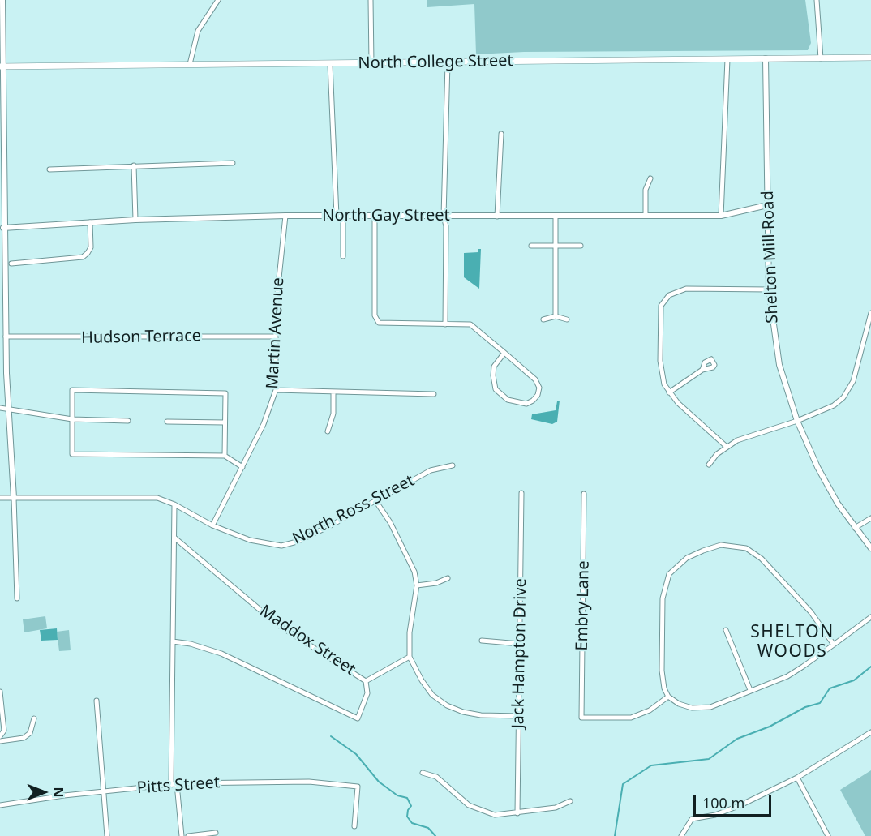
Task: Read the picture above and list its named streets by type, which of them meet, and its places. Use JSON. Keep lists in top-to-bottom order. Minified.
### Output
{"streets":{"main road":["North College Street"],"street":["North Gay Street","Shelton Mill Road","Martin Avenue","Hudson Terrace","North Ross Street","Embry Lane","Maddox Street","Jack Hampton Drive","Pitts Street"]},"crossings":[["North College Street","Shelton Mill Road"],["North Gay Street","Shelton Mill Road"],["North Gay Street","Martin Avenue"],["Martin Avenue","Hudson Terrace"],["Martin Avenue","North Ross Street"]],"districts":["SHELTON WOODS"],"scale_bar":"100 m","north":"right"}
